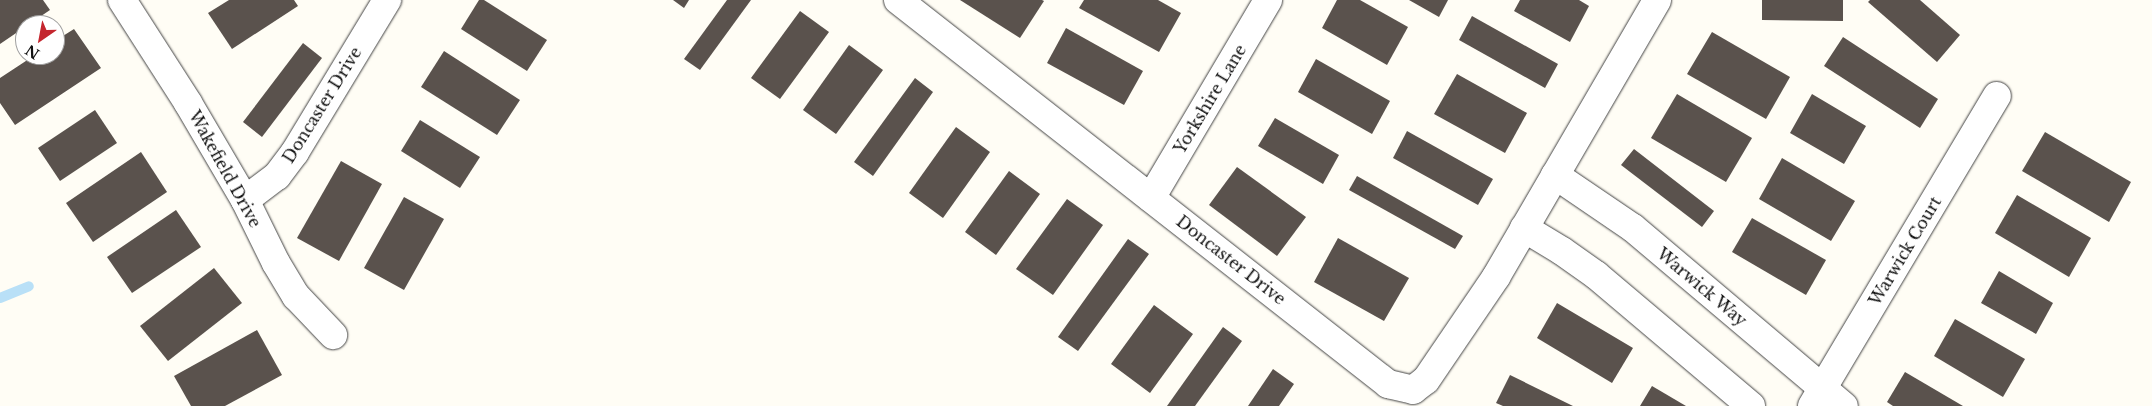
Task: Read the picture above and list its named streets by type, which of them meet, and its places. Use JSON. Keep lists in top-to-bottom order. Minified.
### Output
{"streets":{"street":["Yorkshire Lane","Doncaster Drive","Wakefield Drive","Warwick Court","Warwick Way"]},"crossings":[["Yorkshire Lane","Doncaster Drive"],["Doncaster Drive","Wakefield Drive"],["Warwick Court","Warwick Way"]],"north":"bottom left"}
